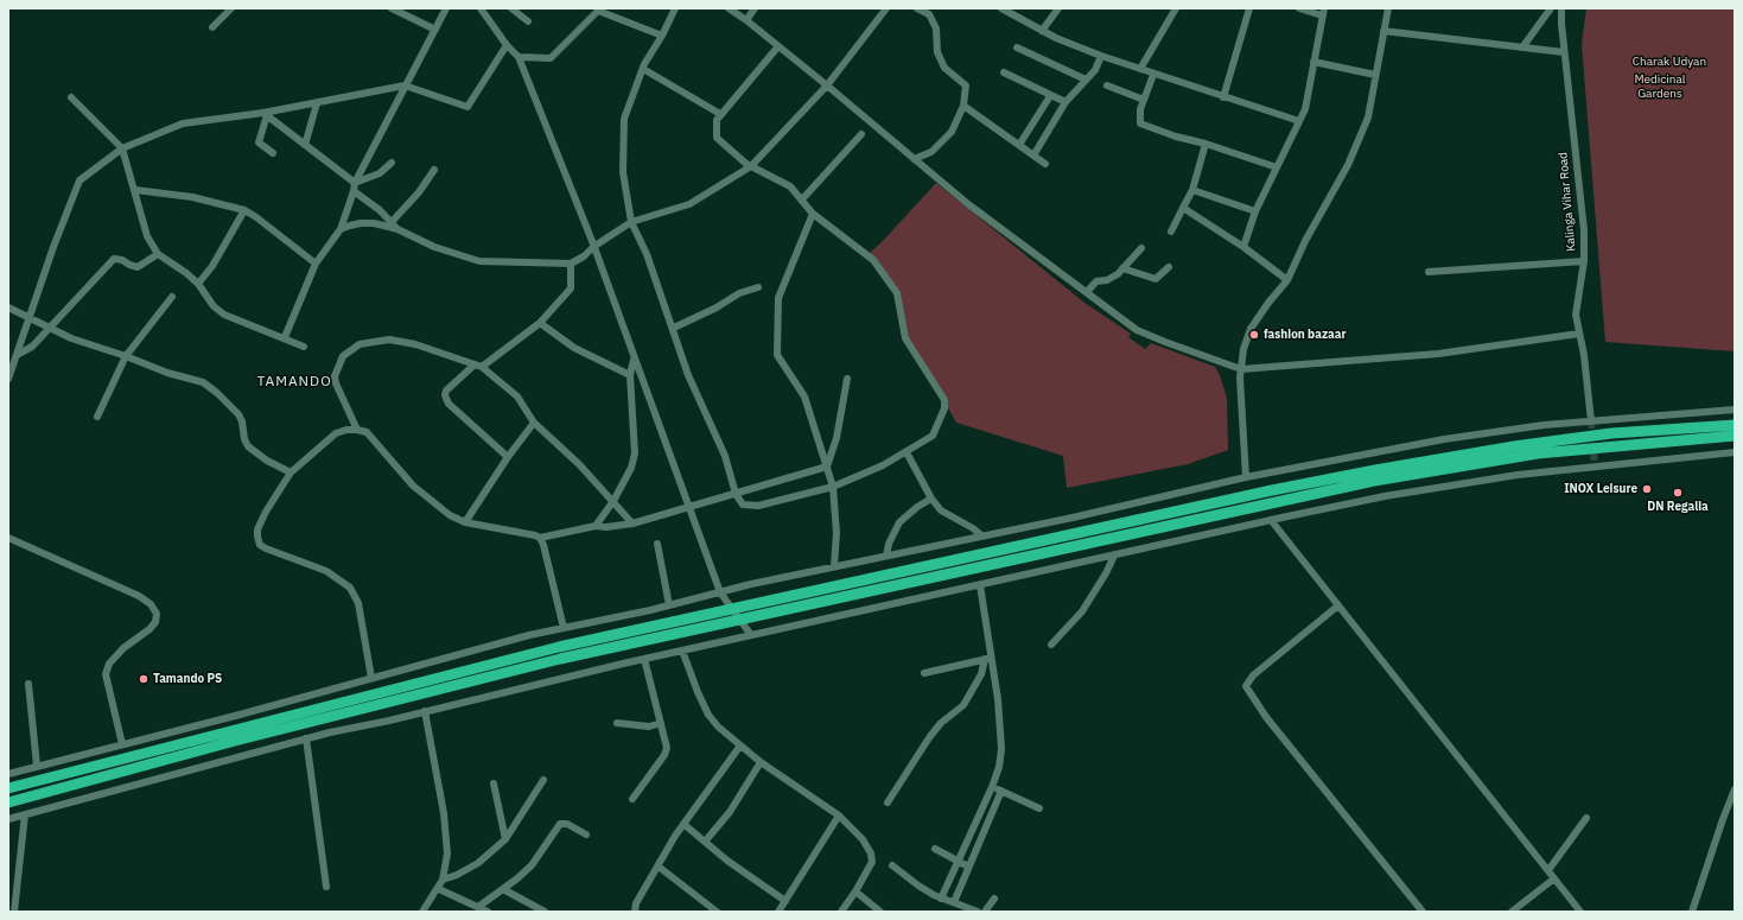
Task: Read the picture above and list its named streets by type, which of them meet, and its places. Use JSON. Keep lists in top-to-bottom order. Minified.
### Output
{"streets":{"street":["Kalinga Vihar Road"]},"districts":["TAMANDO"],"parks":["Charak Udyan","Medicinal Gardens"],"places":["fashion bazaar","INOX Leisure","DN Regalia","Tamando PS"]}
